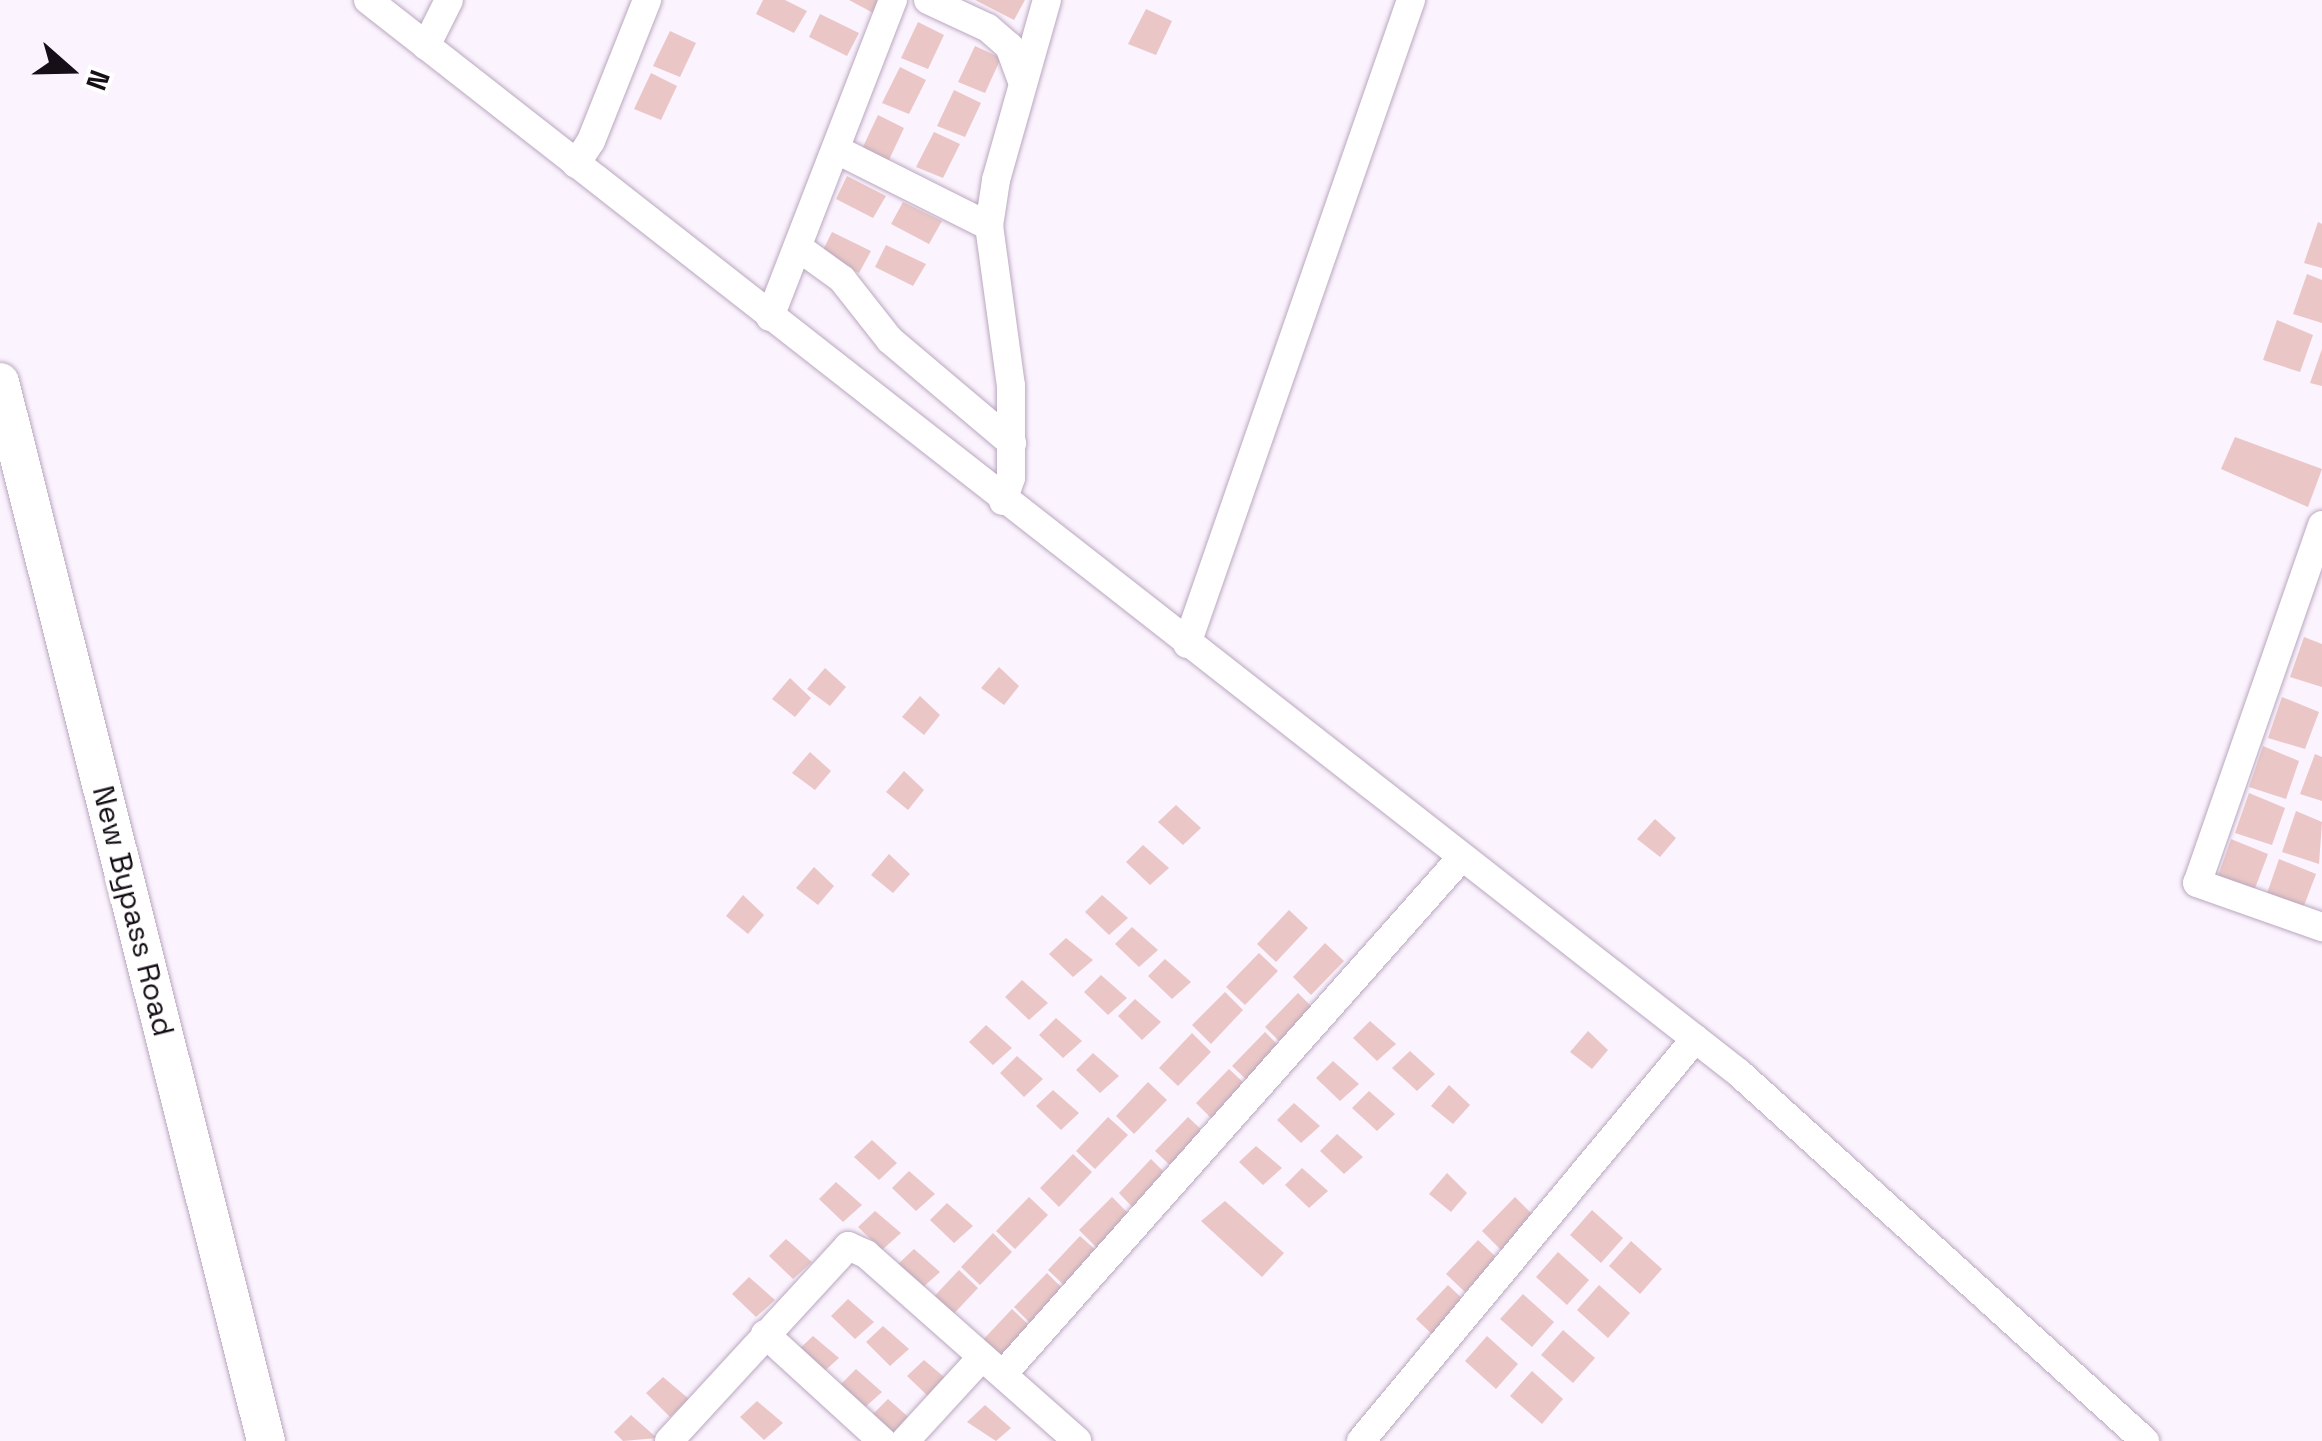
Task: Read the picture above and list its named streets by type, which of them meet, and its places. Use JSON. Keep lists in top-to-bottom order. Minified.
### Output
{"streets":{"main road":["New Bypass Road"]},"north":"right"}
